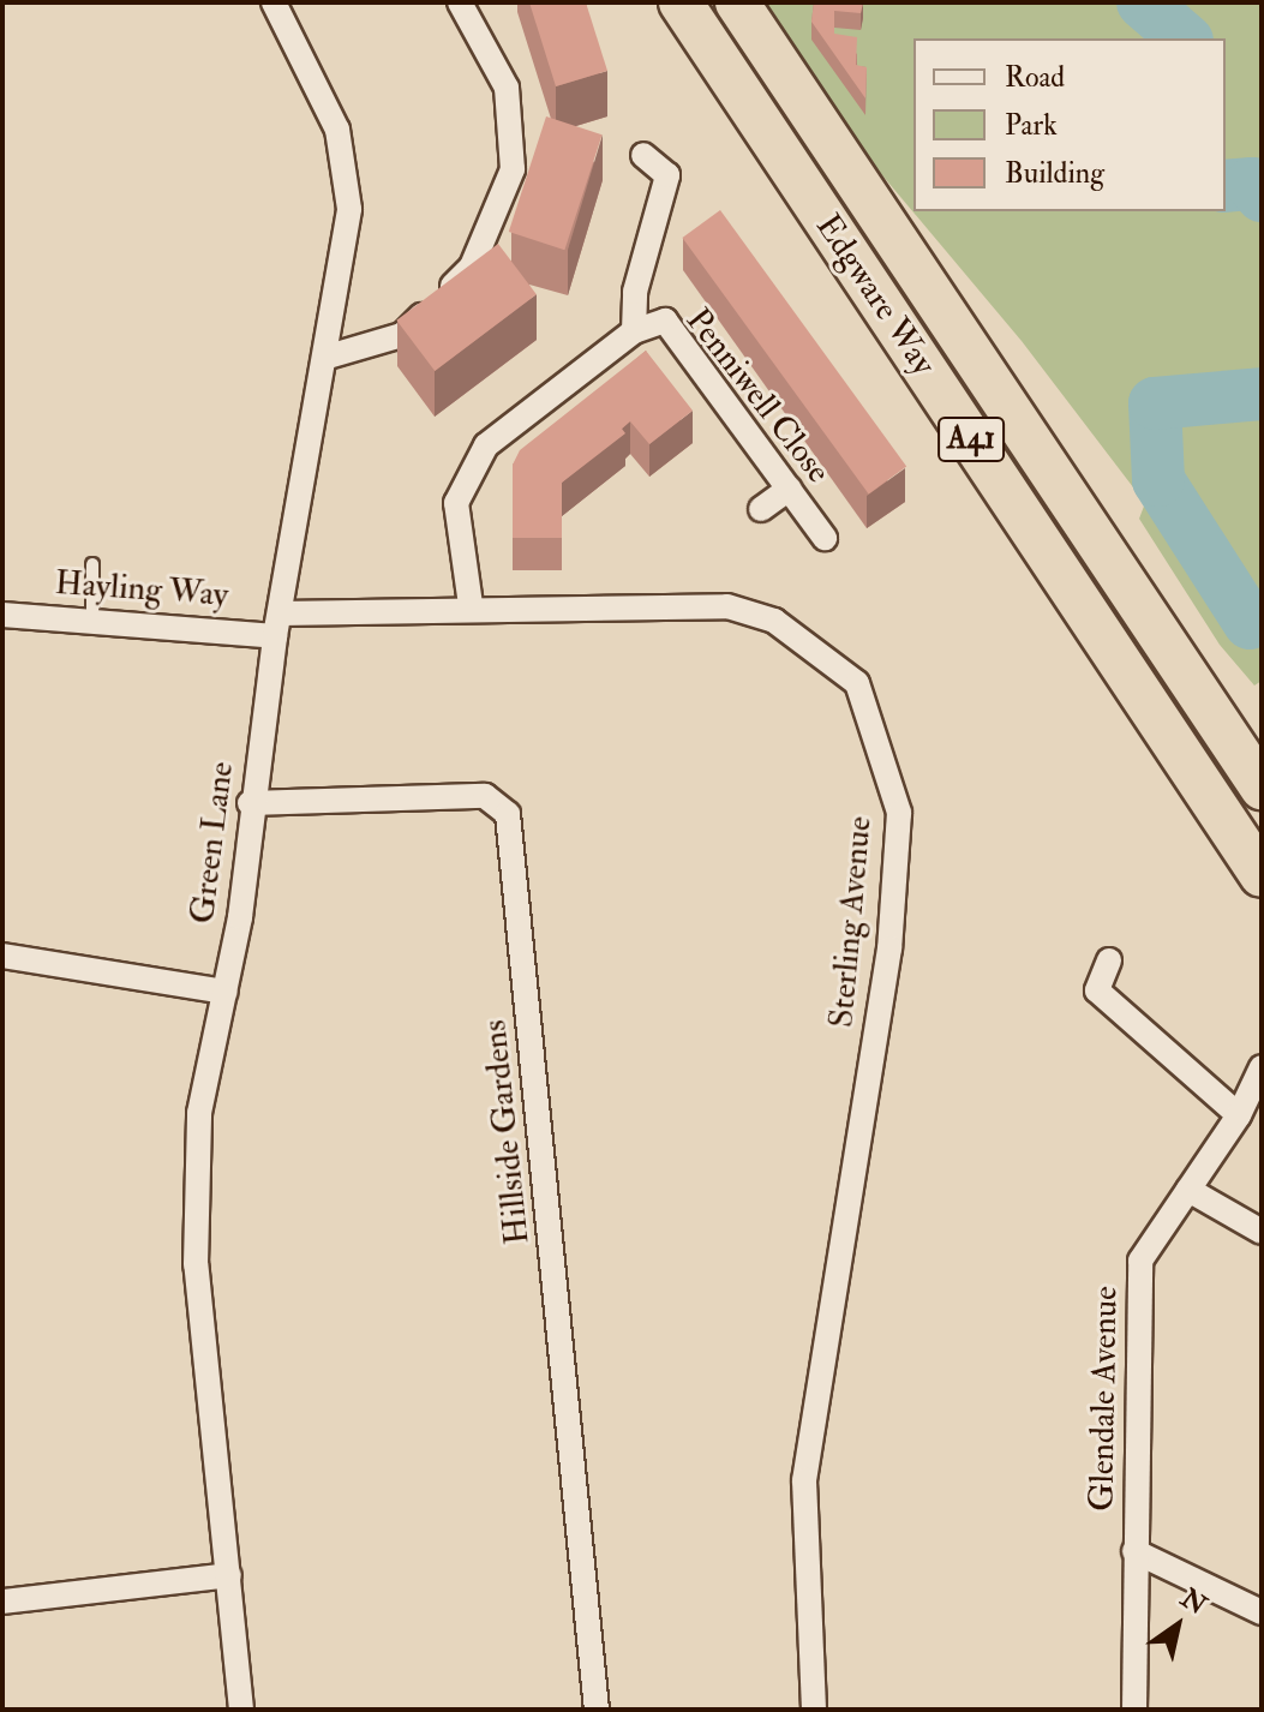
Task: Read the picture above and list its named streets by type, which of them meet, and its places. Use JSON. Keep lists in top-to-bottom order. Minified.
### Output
{"streets":{"highway":["Edgware Way","A41"],"street":["Penniwell Close","Hayling Way","Green Lane","Sterling Avenue","Hillside Gardens","Glendale Avenue"]},"crossings":[["Penniwell Close","Sterling Avenue"],["Hayling Way","Green Lane"],["Hayling Way","Sterling Avenue"],["Green Lane","Sterling Avenue"],["Green Lane","Hillside Gardens"]],"legend":["Road","Park","Building"],"north":"top right"}
